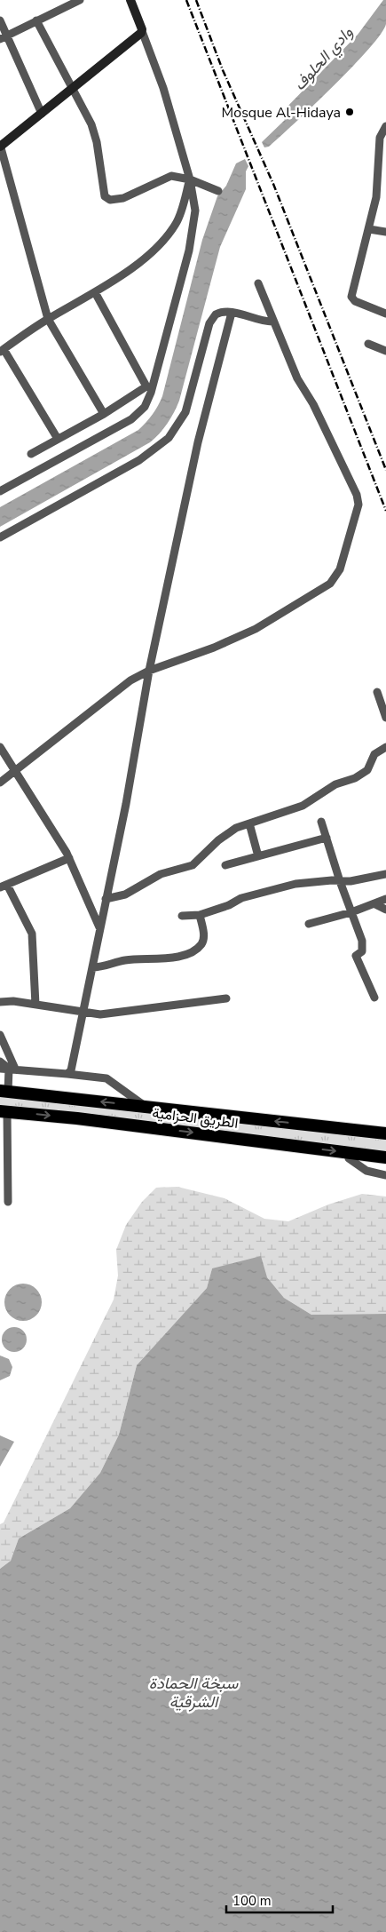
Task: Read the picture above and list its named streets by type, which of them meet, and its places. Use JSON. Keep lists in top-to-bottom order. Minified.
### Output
{"streets":{"highway":["الطريق الحزامية"]},"water":["وادي الحلوف","سبخة الحمادة الشرقية"],"places":["Mosque Al-Hidaya"],"scale_bar":"100 m"}
